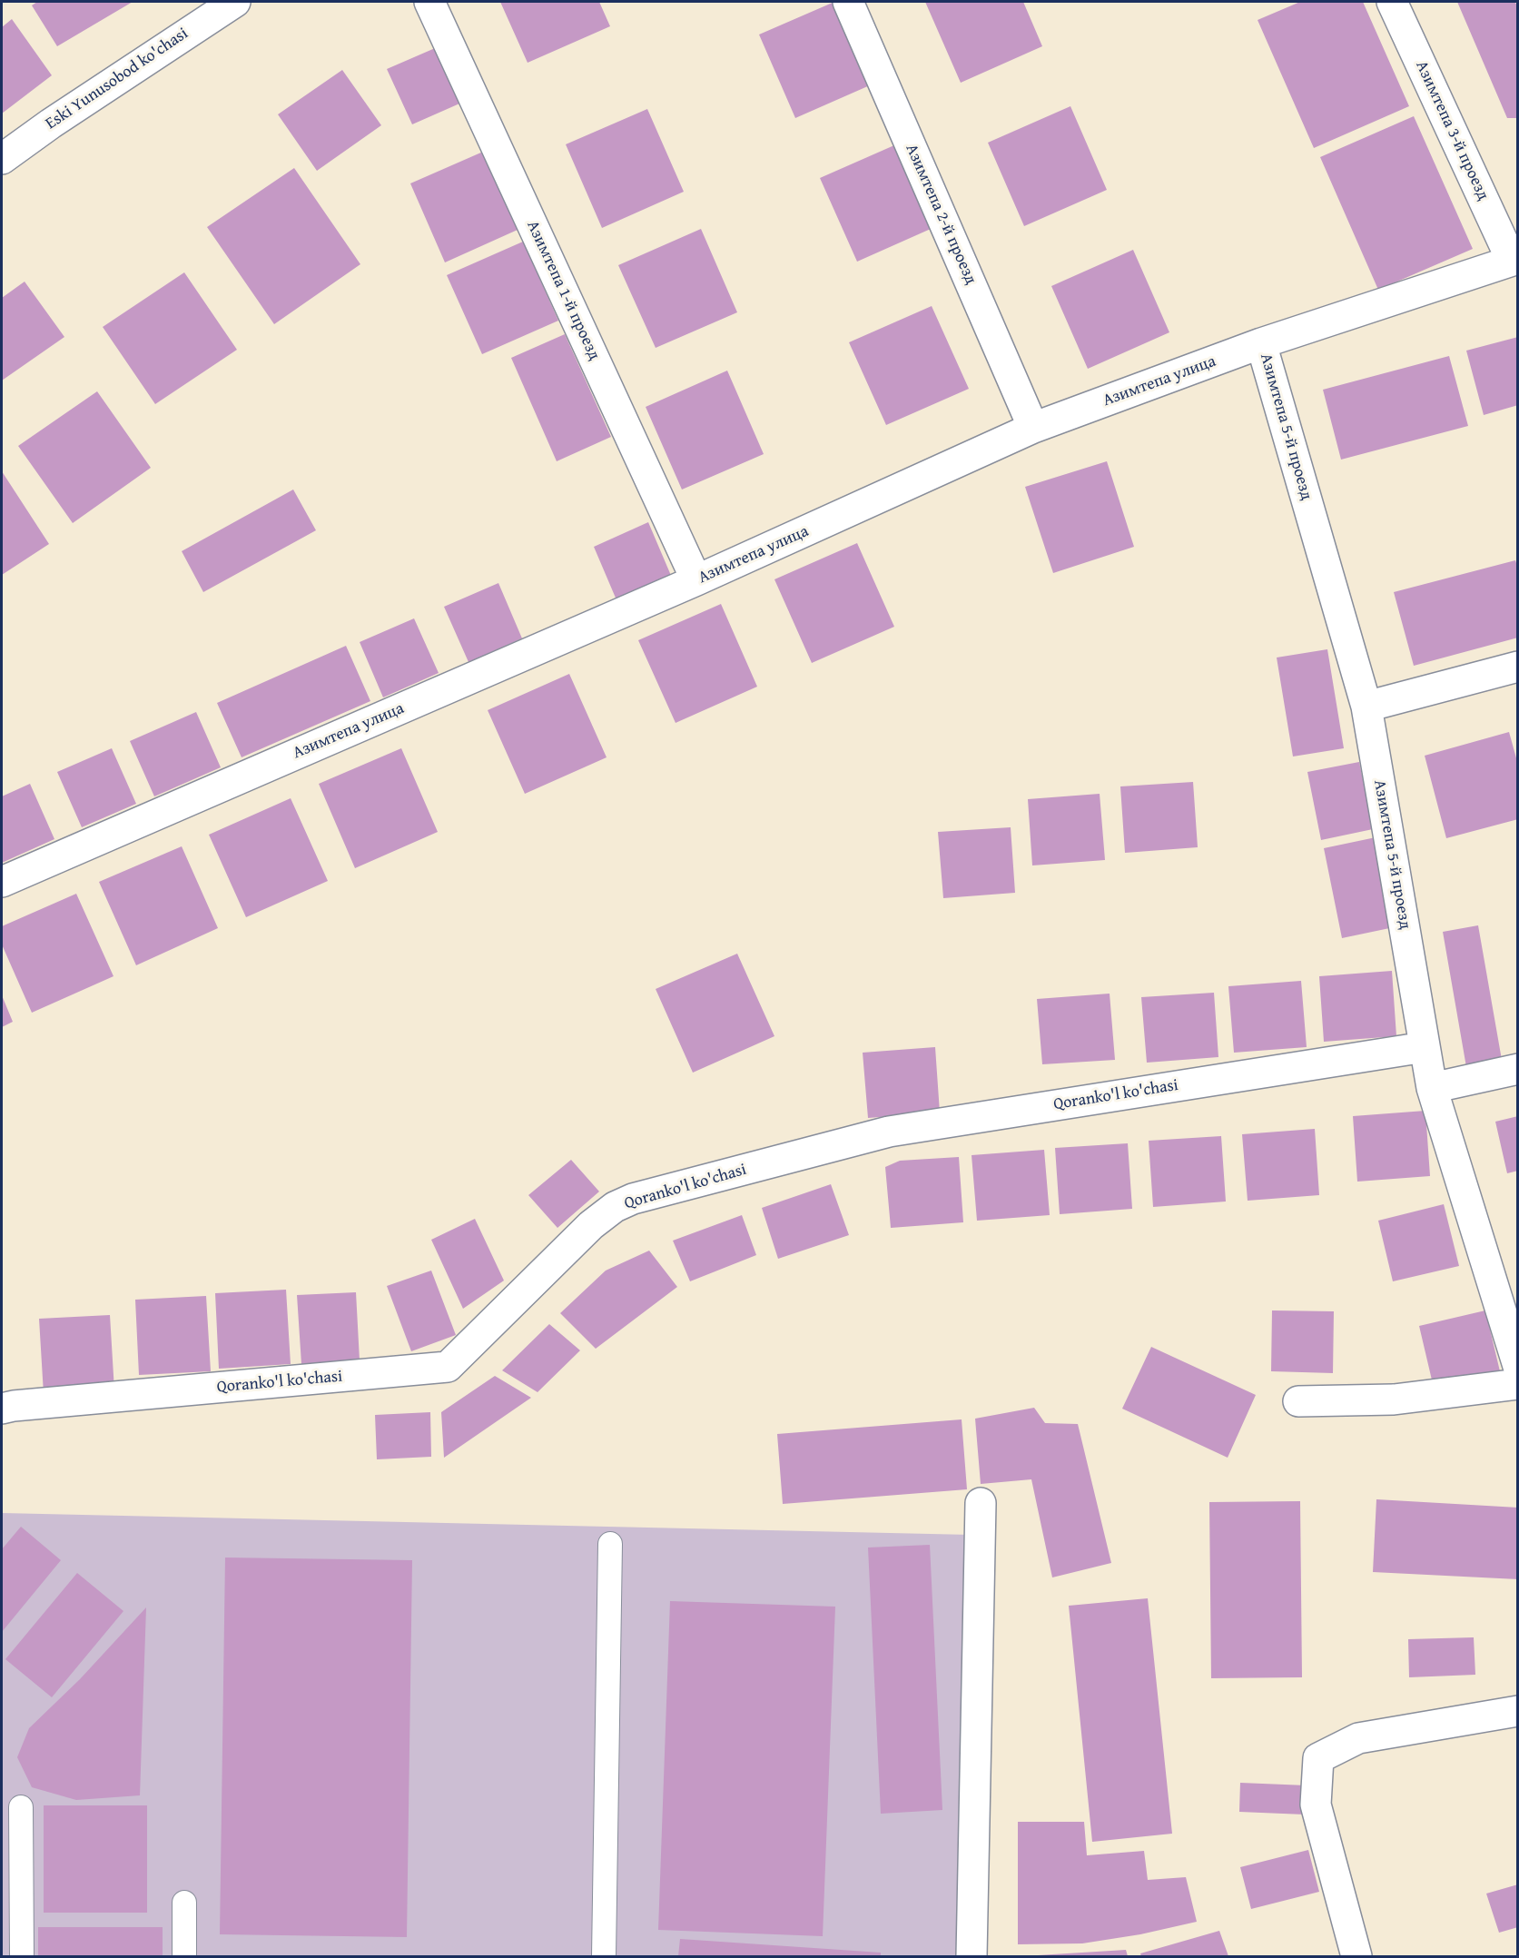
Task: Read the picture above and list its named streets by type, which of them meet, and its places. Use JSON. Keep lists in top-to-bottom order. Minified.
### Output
{"streets":{"street":["Eski Yunusobod ko'chasi","Азимтепа 3-й проезд","Азимтепа 2-й проезд","Азимтепа 1-й проезд","Азимтепа улица","Азимтепа 5-й проезд","Qoranko'l ko'chasi"]},"crossings":[["Азимтепа 3-й проезд","Азимтепа улица"],["Азимтепа 2-й проезд","Азимтепа улица"],["Азимтепа 1-й проезд","Азимтепа улица"],["Азимтепа улица","Азимтепа 5-й проезд"],["Азимтепа 5-й проезд","Qoranko'l ko'chasi"]]}
